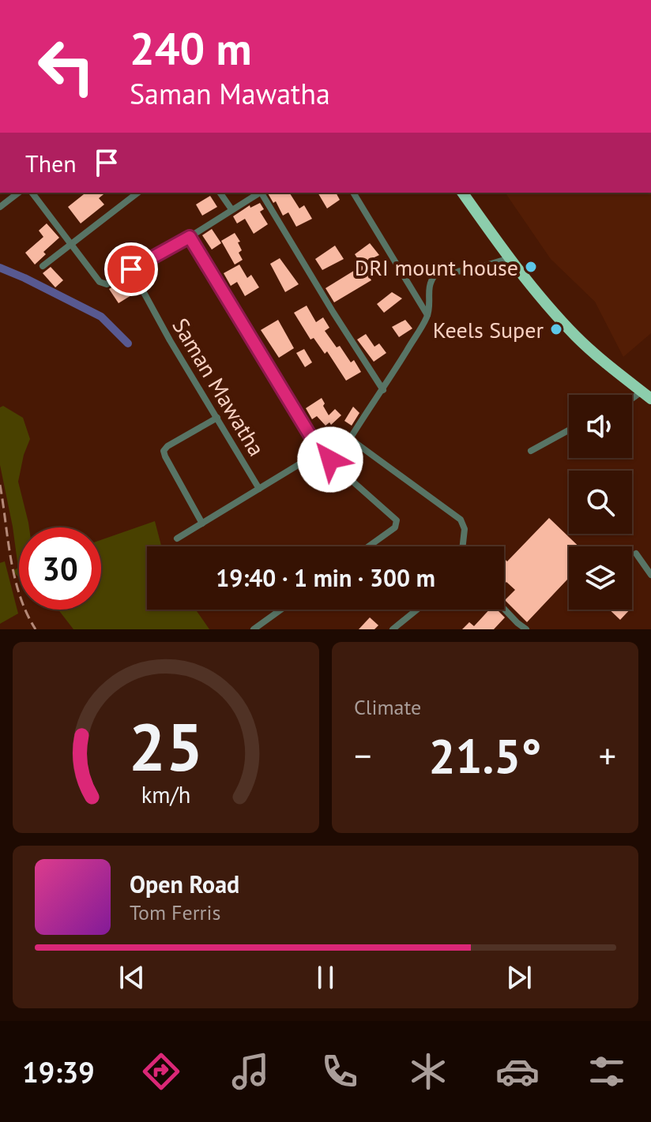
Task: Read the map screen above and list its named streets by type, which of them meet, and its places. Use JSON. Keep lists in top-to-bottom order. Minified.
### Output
{"streets":{"street":["Saman Mawatha"]},"places":["DRI mount house","Keels Super"],"page":{"turn":["240 m","Saman Mawatha"],"then":"Then","limit":"30","trip":"19:40 · 1 min · 300 m","tile":"Climate","heat":["−","21.5°","+"],"song":["Open Road","Tom Ferris"],"tabs":"19:39","gauge":["25","km/h"]}}
